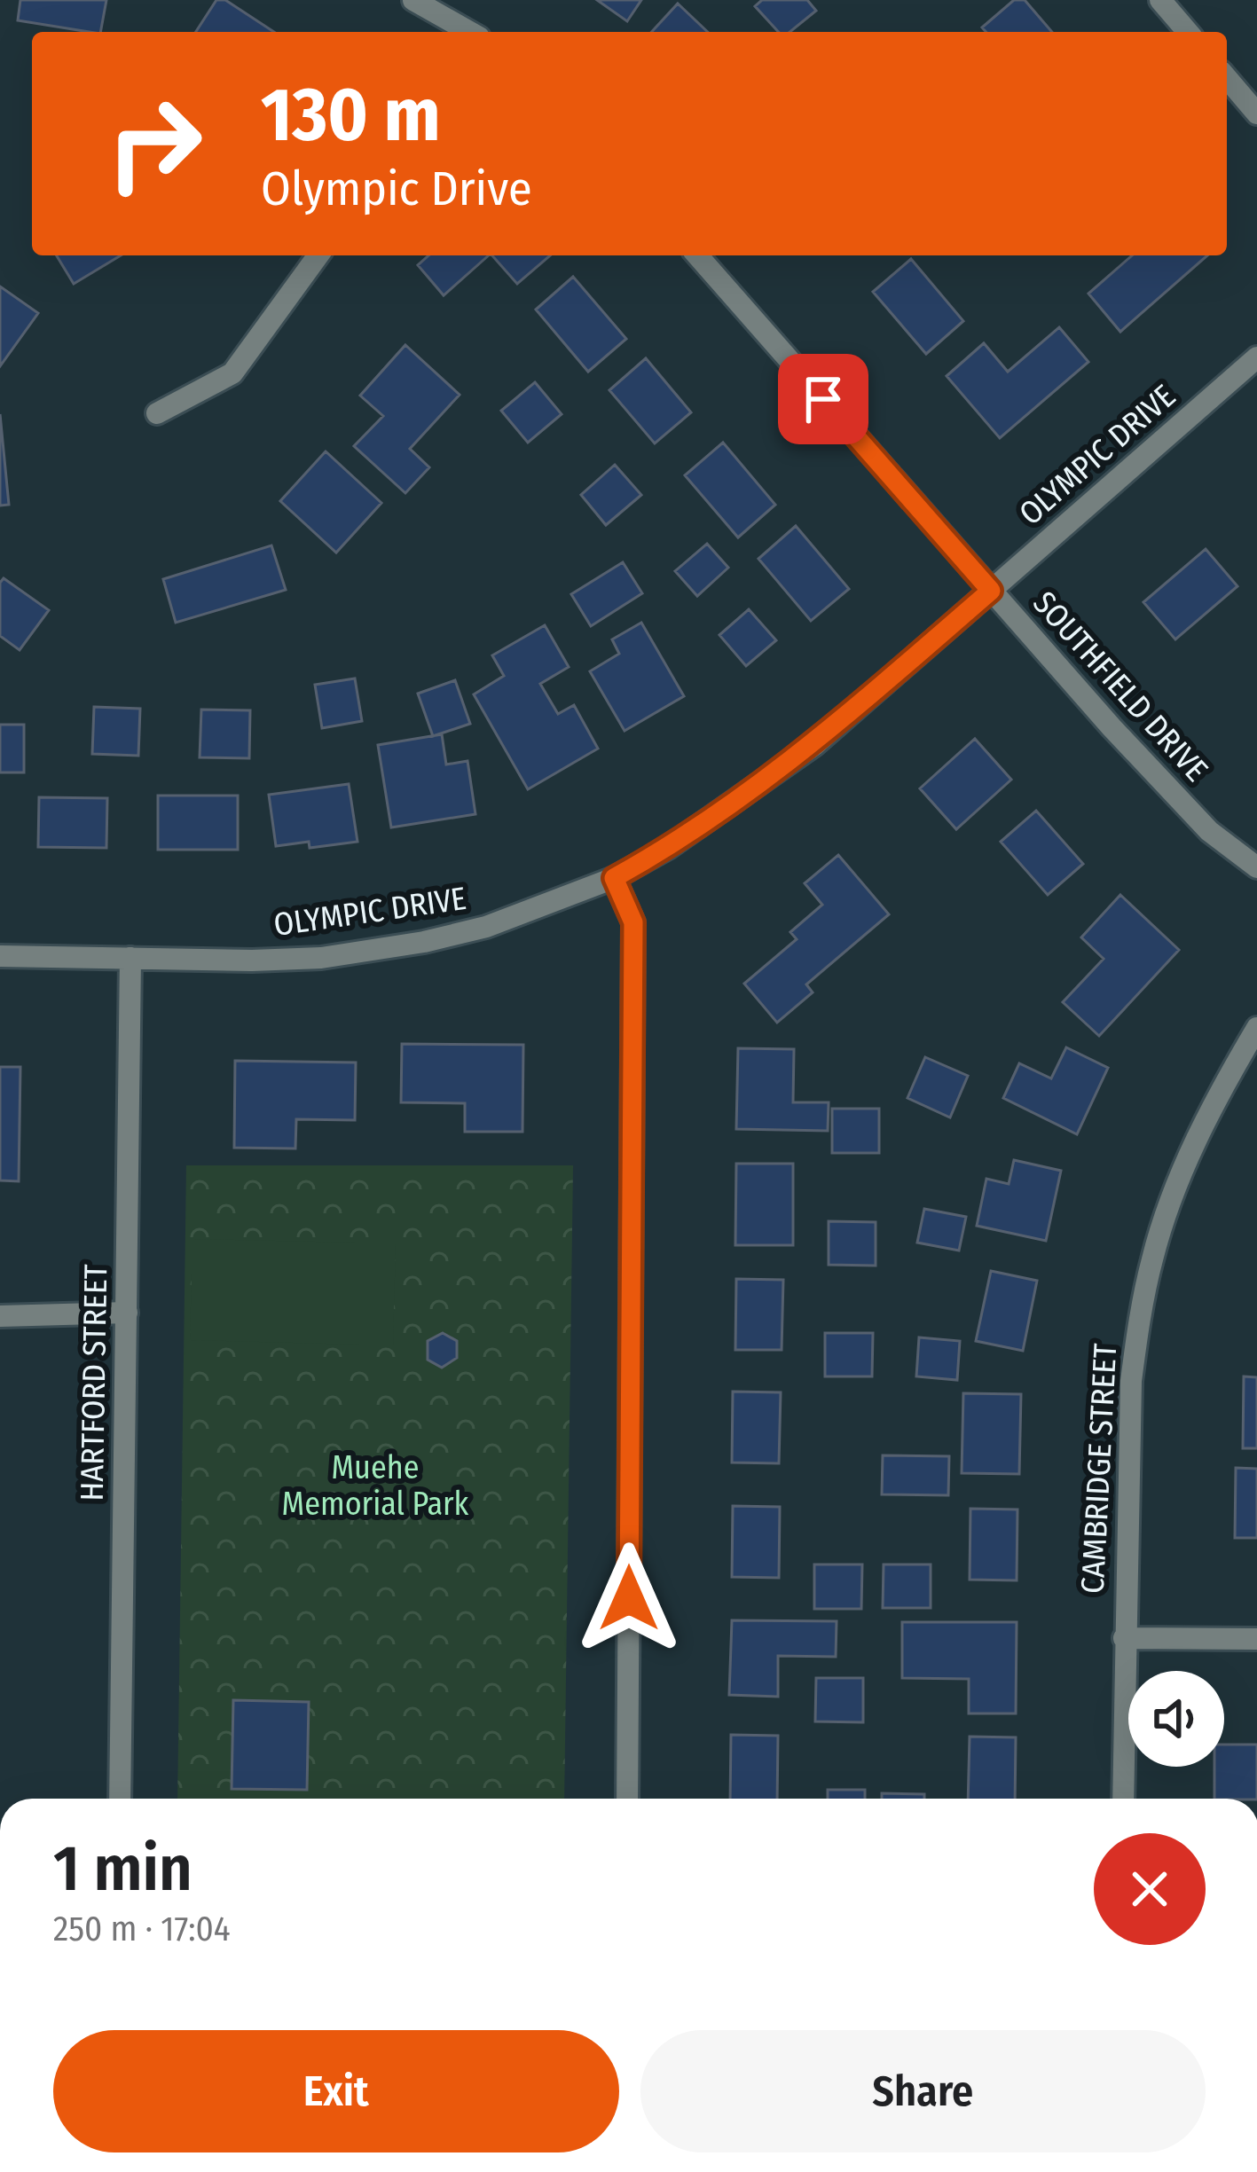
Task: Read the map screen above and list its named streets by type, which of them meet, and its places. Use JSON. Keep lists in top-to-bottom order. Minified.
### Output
{"streets":{"street":["OLYMPIC DRIVE","SOUTHFIELD DRIVE","HARTFORD STREET","CAMBRIDGE STREET"]},"crossings":[["OLYMPIC DRIVE","SOUTHFIELD DRIVE"],["OLYMPIC DRIVE","HARTFORD STREET"]],"parks":["Muehe Memorial Park"],"page":{"turn":["130 m","Olympic Drive"],"heading":["1 min","250 m · 17:04"],"buttons":["Exit","Share"]}}
